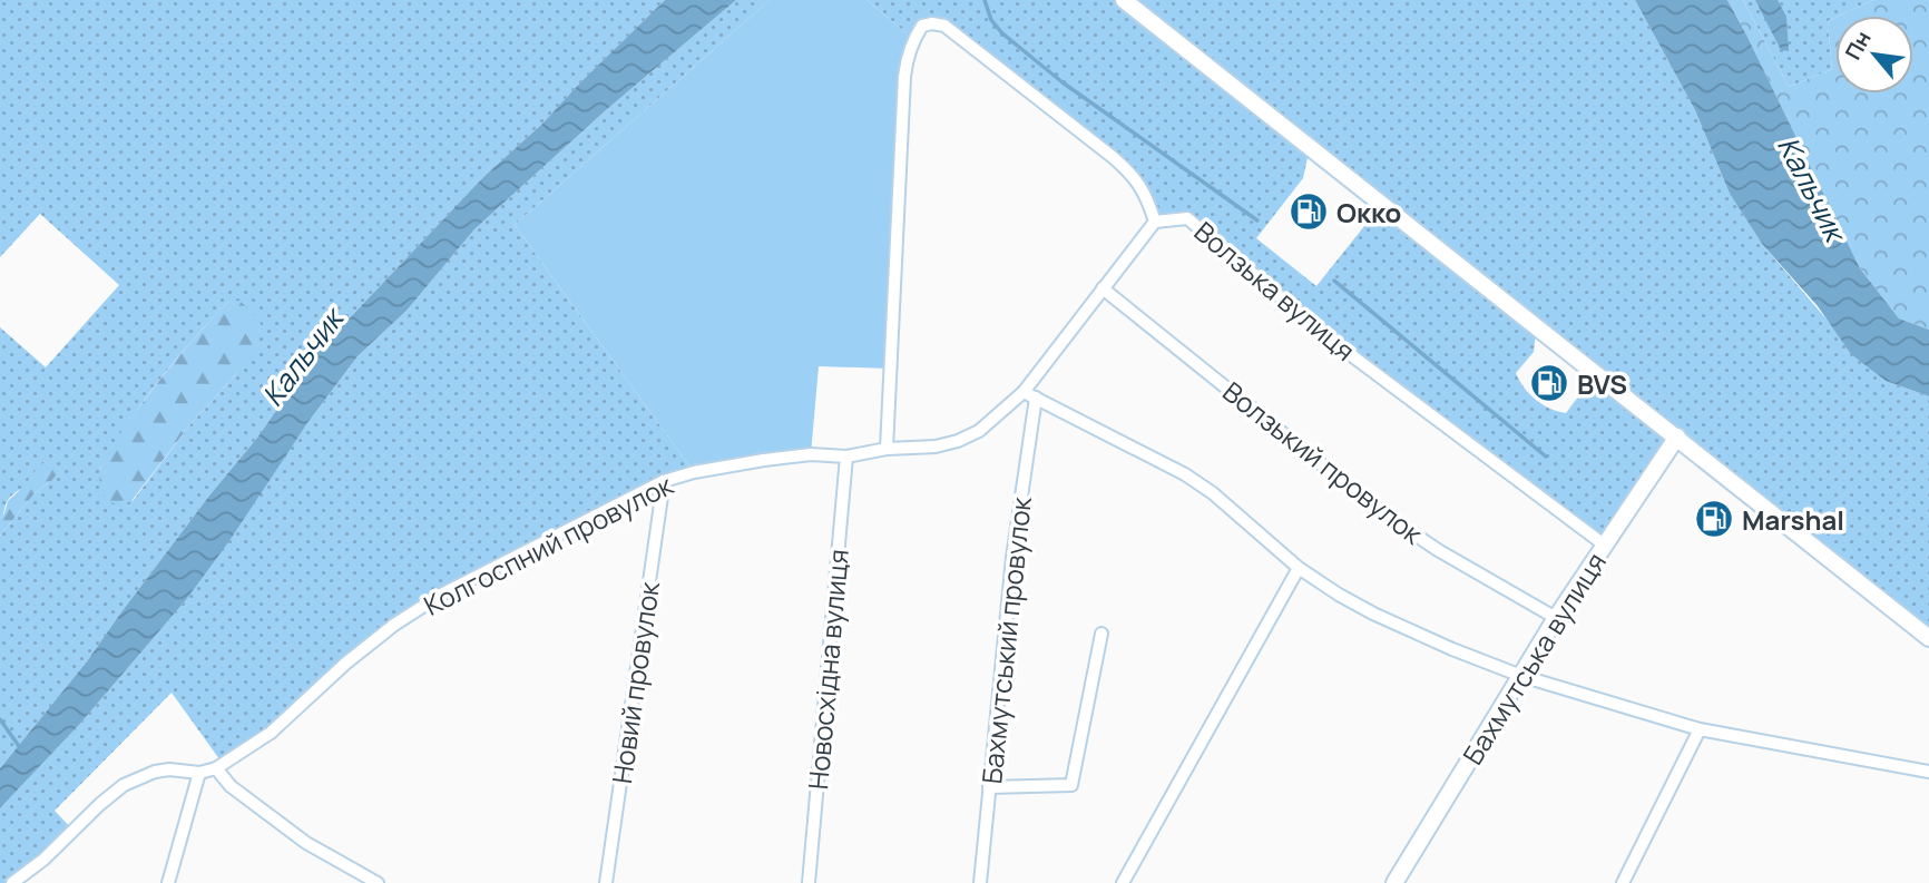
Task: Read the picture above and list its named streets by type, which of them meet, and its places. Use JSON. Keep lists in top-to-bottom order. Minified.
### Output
{"streets":{"street":["Волзька вулиця","Волзький провулок","Колгоспний провулок","Бахмутський провулок","Бахмутська вулиця","Новосхідна вулиця","Новий провулок"]},"crossings":[["Волзька вулиця","Колгоспний провулок"],["Волзька вулиця","Бахмутська вулиця"],["Волзький провулок","Колгоспний провулок"],["Волзький провулок","Бахмутська вулиця"],["Колгоспний провулок","Новосхідна вулиця"],["Колгоспний провулок","Новий провулок"]],"water":["Кальчик"],"places":{"fuel station":["Окко","BVS","Marshal"]},"north":"top left"}
